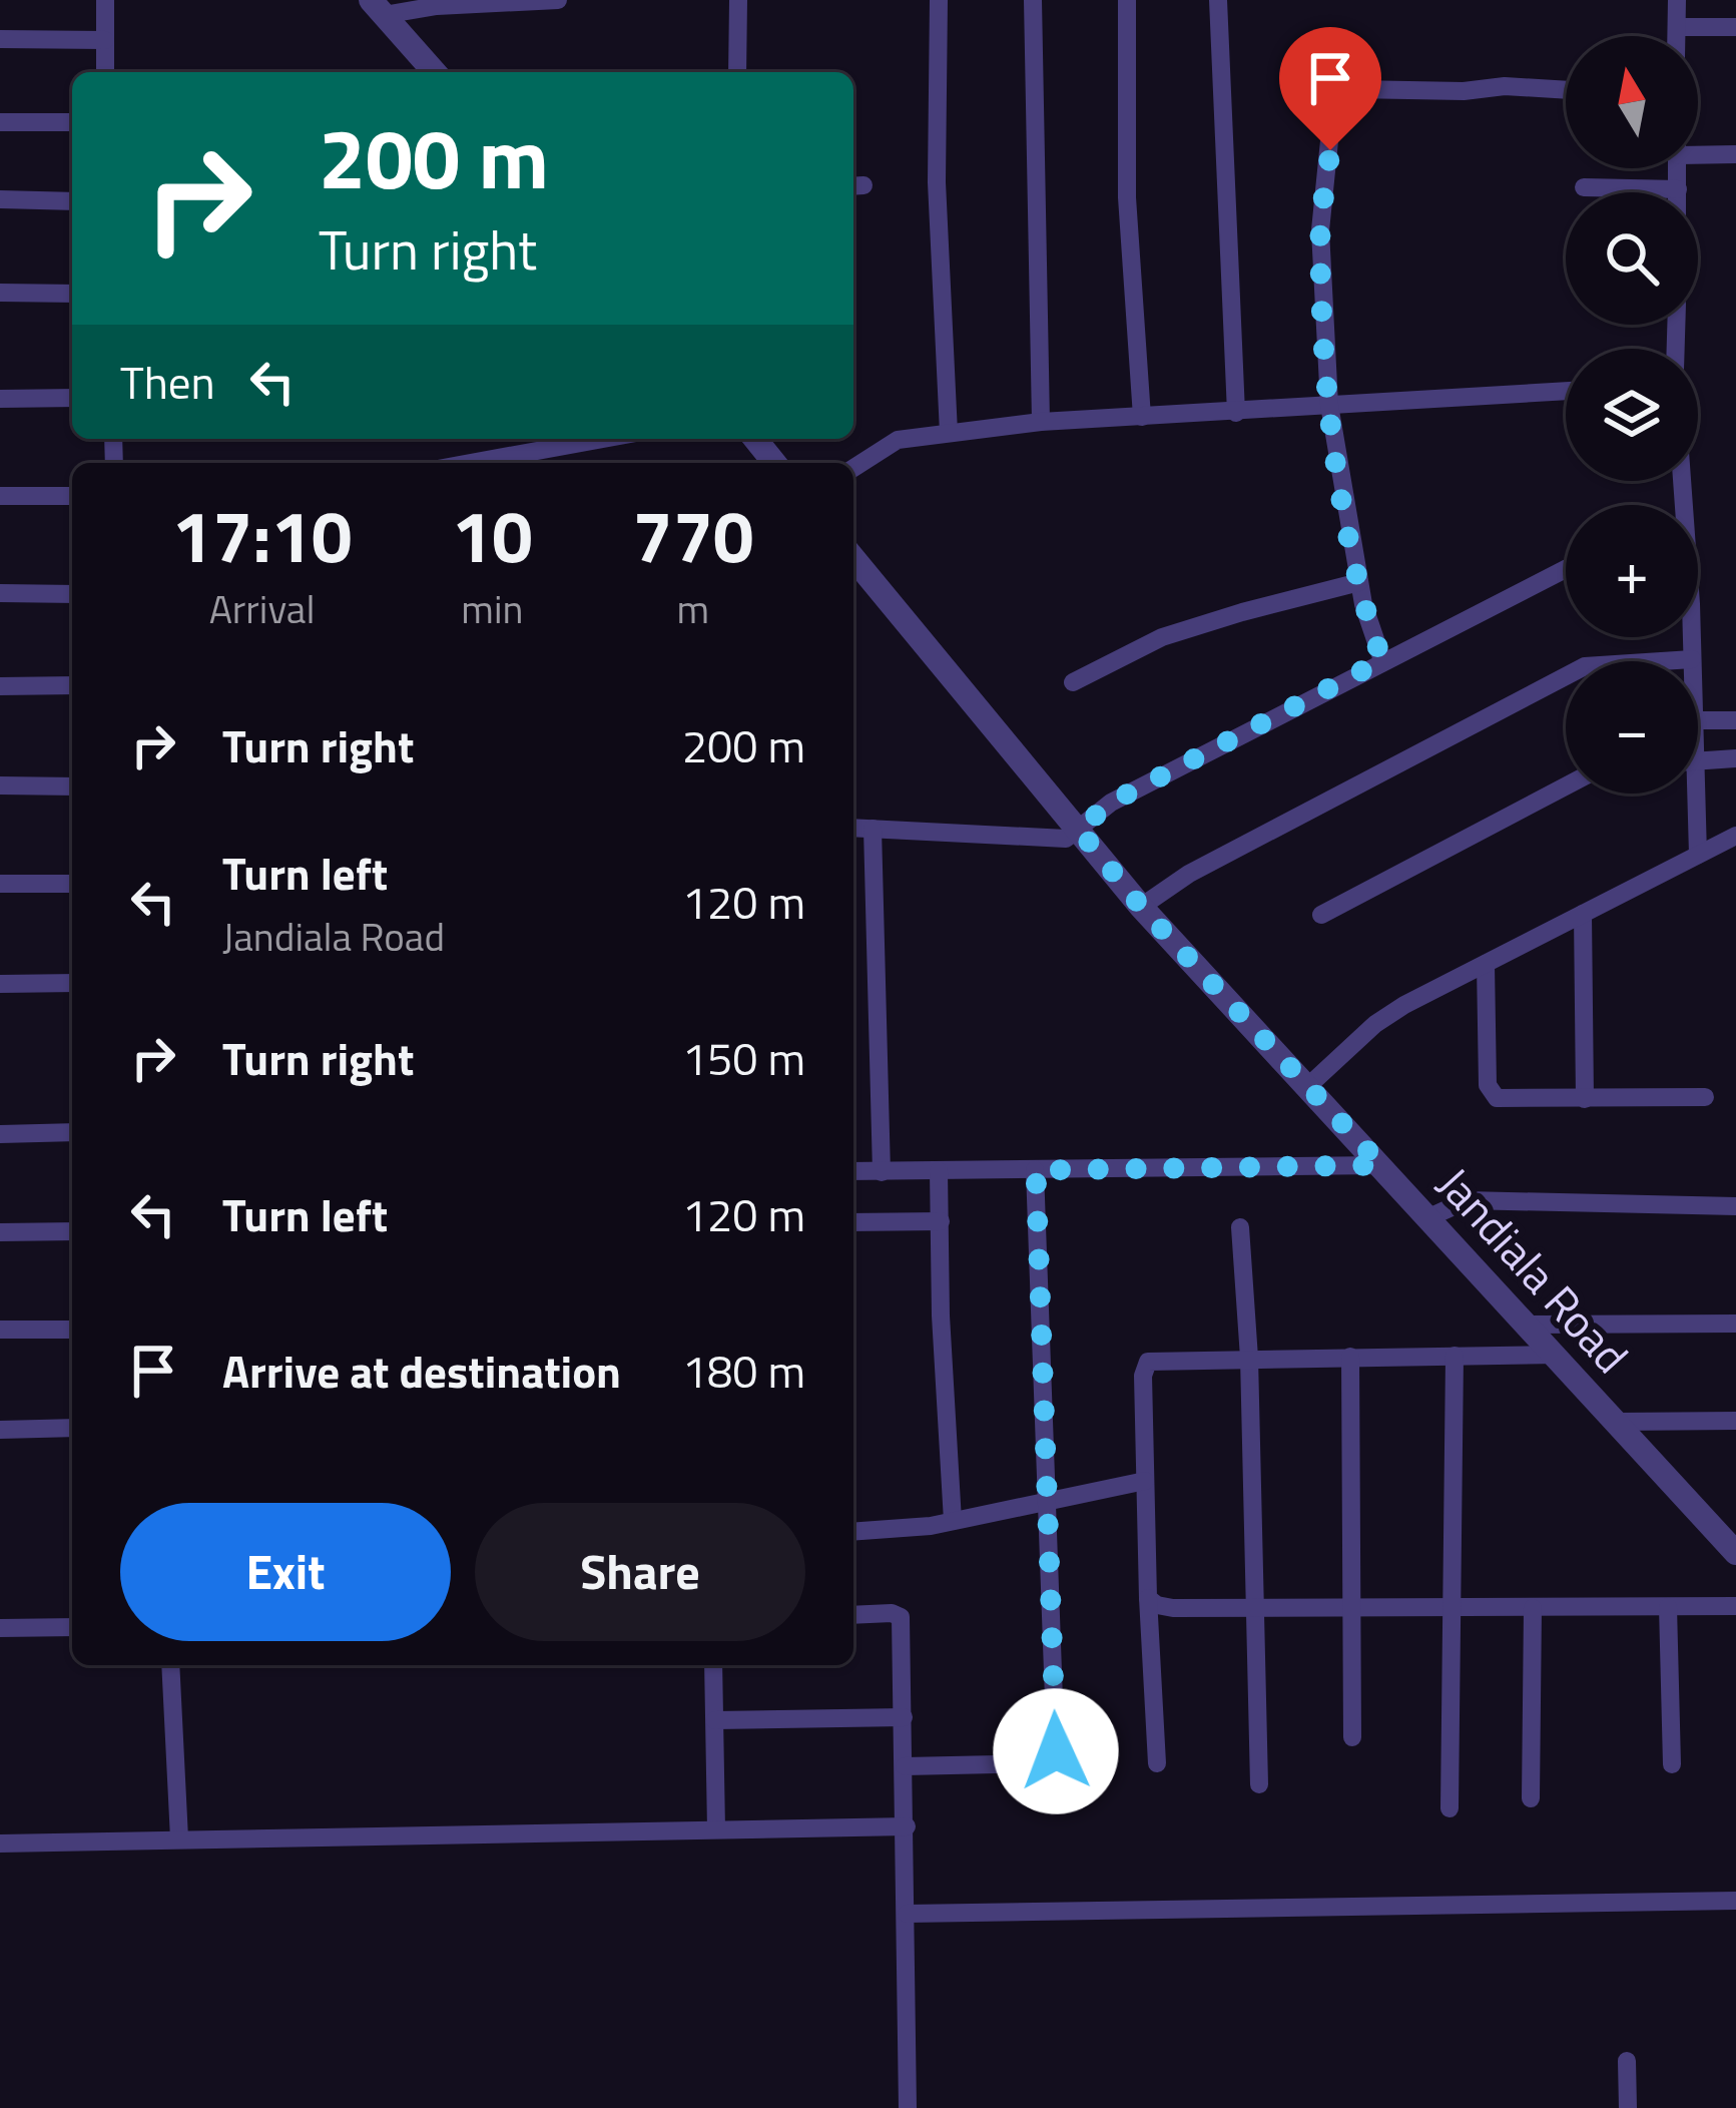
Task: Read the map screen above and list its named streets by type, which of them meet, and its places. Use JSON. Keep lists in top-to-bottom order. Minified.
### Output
{"streets":{"street":["Jandiala Road"]},"north":"top","page":{"map_buttons":["+","−"],"turn":["200 m","Turn right"],"then":"Then","eta":["17:10","Arrival","10","min","770","m"],"list":[{"name":"Turn right","value":"200 m"},{"name":"Turn left","note":"Jandiala Road","value":"120 m"},{"name":"Turn right","value":"150 m"},{"name":"Turn left","value":"120 m"},{"name":"Arrive at destination","value":"180 m"}],"buttons":["Exit","Share"]}}
